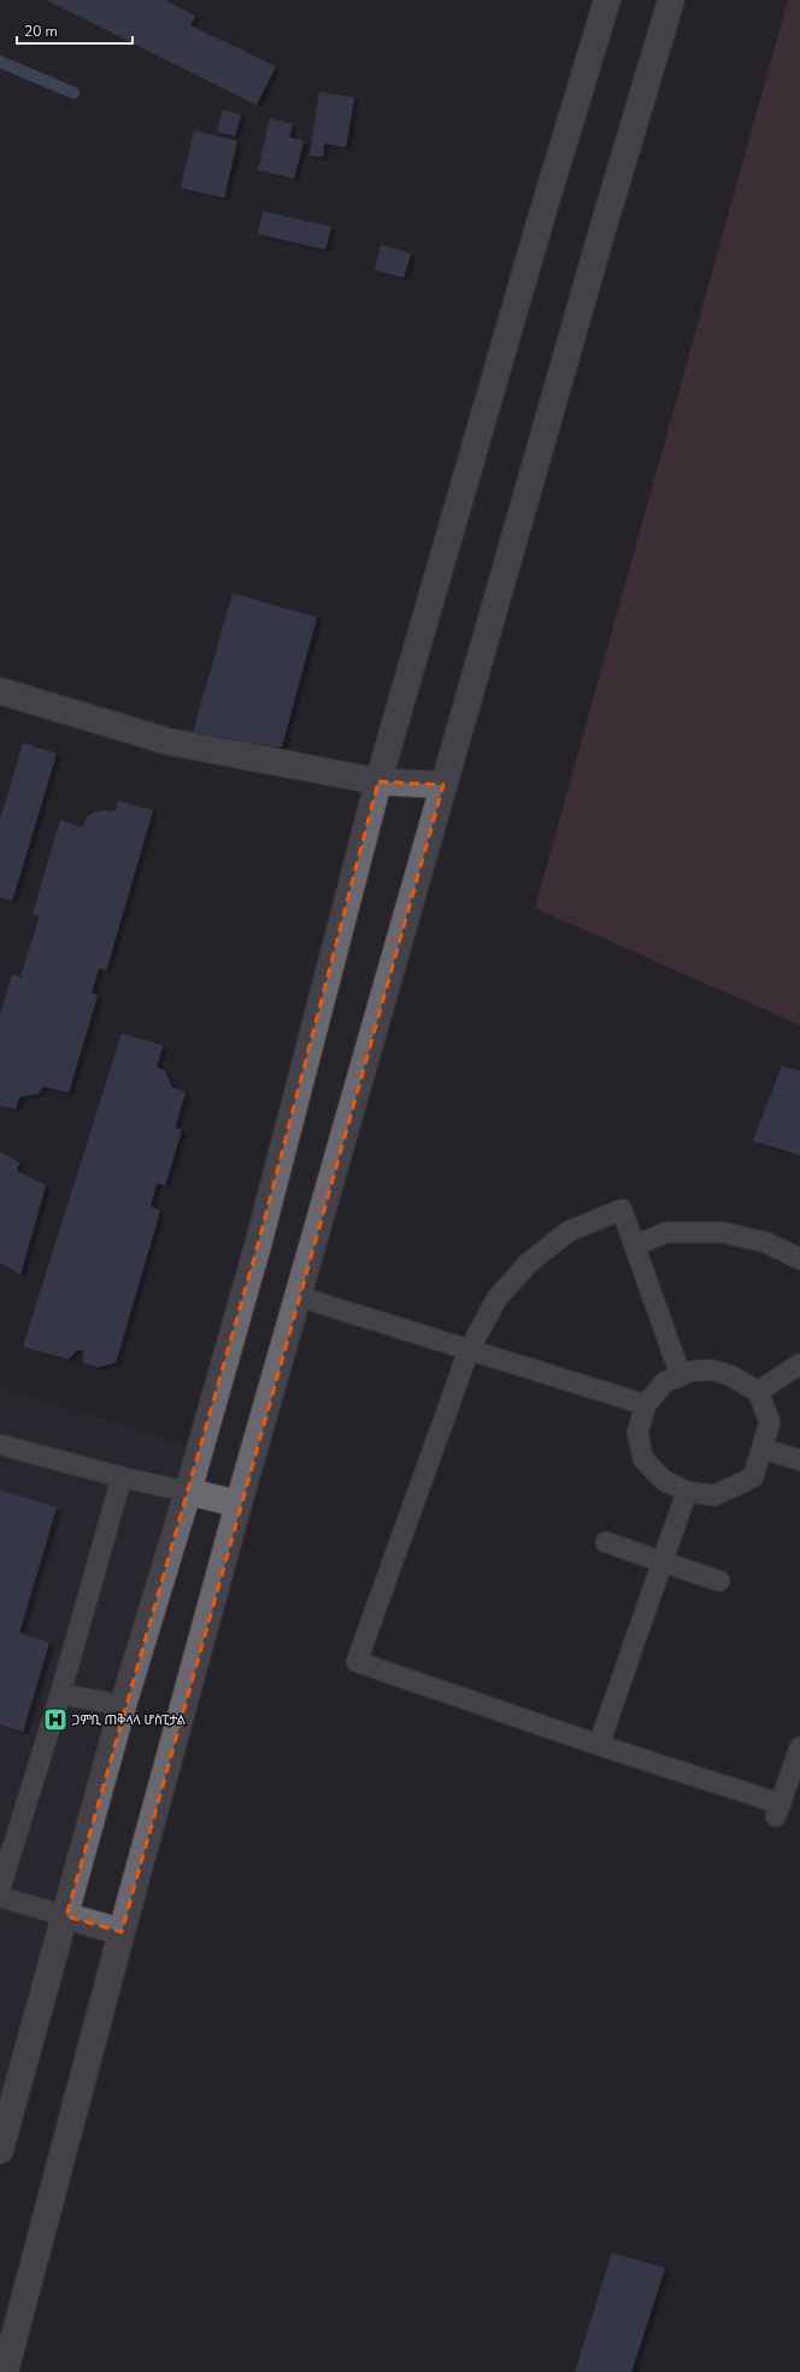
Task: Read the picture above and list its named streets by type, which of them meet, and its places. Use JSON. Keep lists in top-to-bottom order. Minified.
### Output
{"places":{"hospital":["ጋምቢ ጠቅላላ ሆስፒታል"]},"scale_bar":"20 m"}
